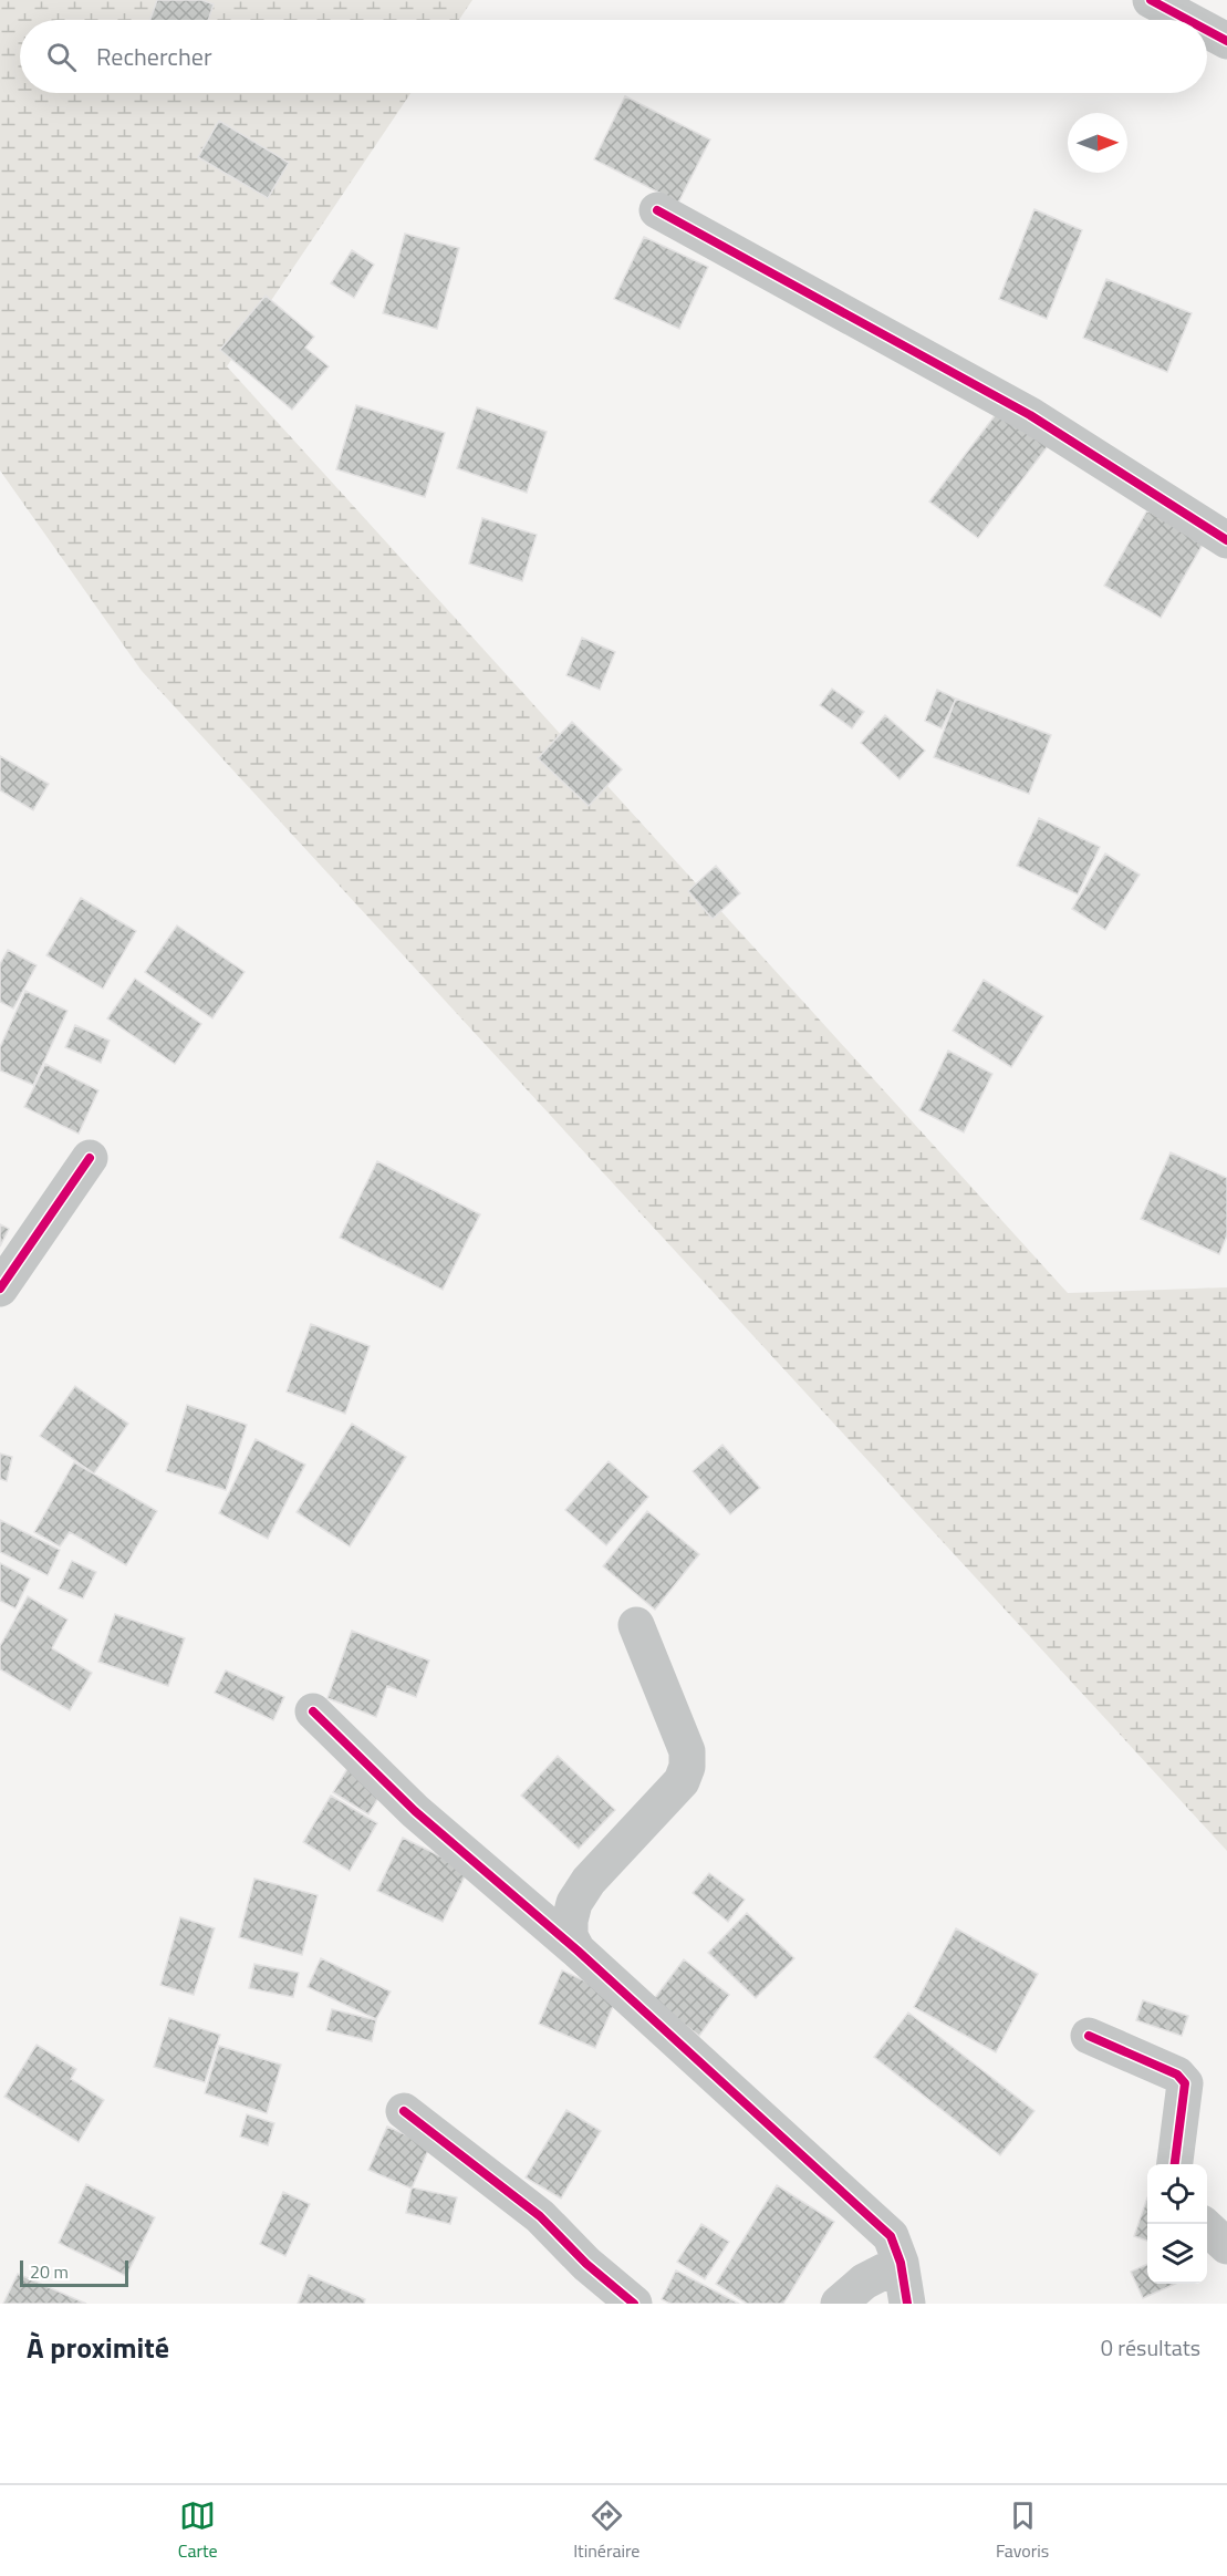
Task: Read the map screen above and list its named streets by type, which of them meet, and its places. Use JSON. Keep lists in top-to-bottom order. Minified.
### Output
{"scale_bar":"20 m","north":"right","page":{"search":"Rechercher","scale":"20 m","heading":["À proximité","0 résultats"],"nav":["Carte","Itinéraire","Favoris"]}}
